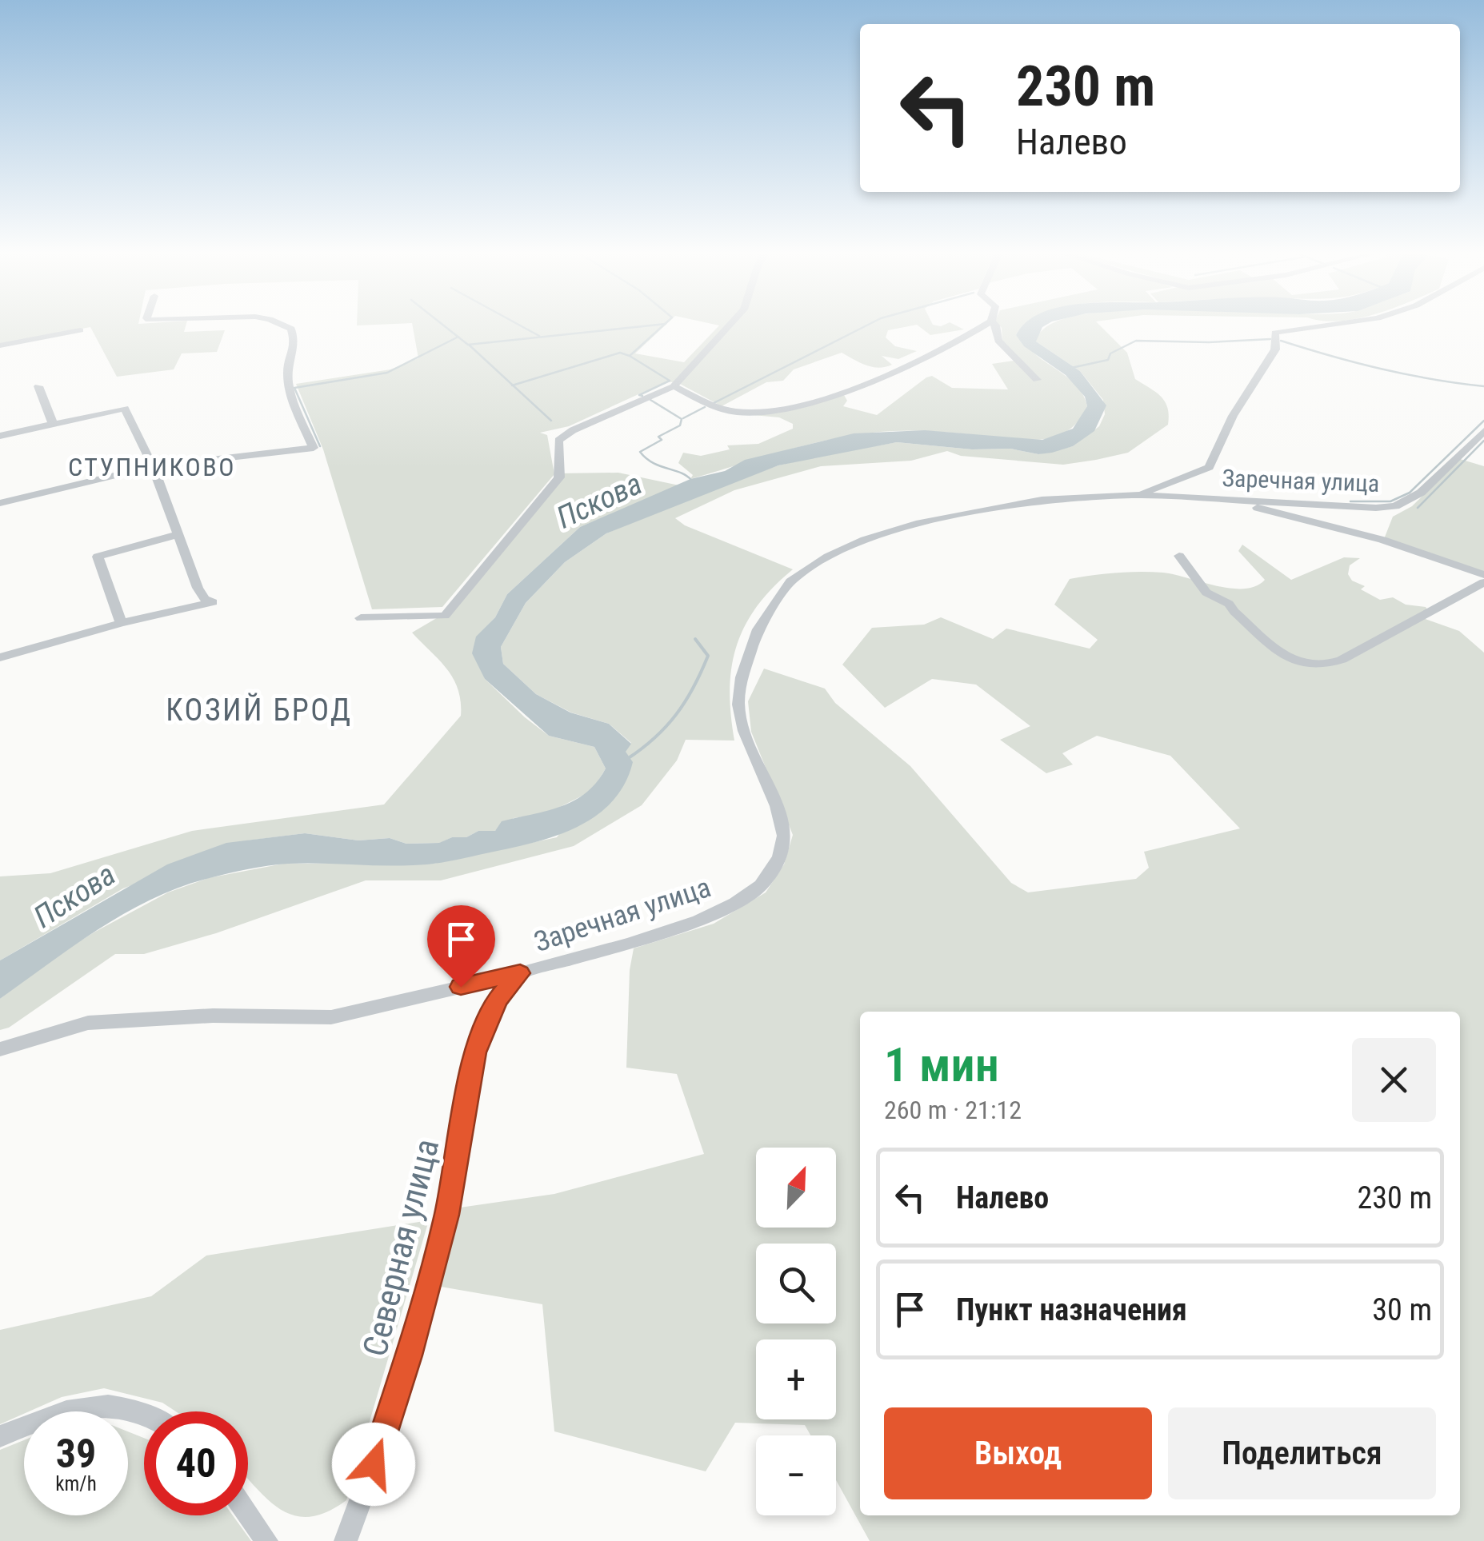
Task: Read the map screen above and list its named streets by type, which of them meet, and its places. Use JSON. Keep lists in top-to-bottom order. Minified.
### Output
{"streets":{"street":["Заречная улица","Северная улица"]},"crossings":[["Заречная улица","Северная улица"]],"districts":["СТУПНИКОВО","КОЗИЙ БРОД"],"water":["Пскова"],"north":"top right","page":{"turn":["230 m","Налево"],"heading":["1 мин","260 m · 21:12"],"map_buttons":["+","−"],"list":[{"name":"Налево","value":"230 m"},{"name":"Пункт назначения","value":"30 m"}],"buttons":["Выход","Поделиться"],"speed":"39 km/h","limit":"40"}}
